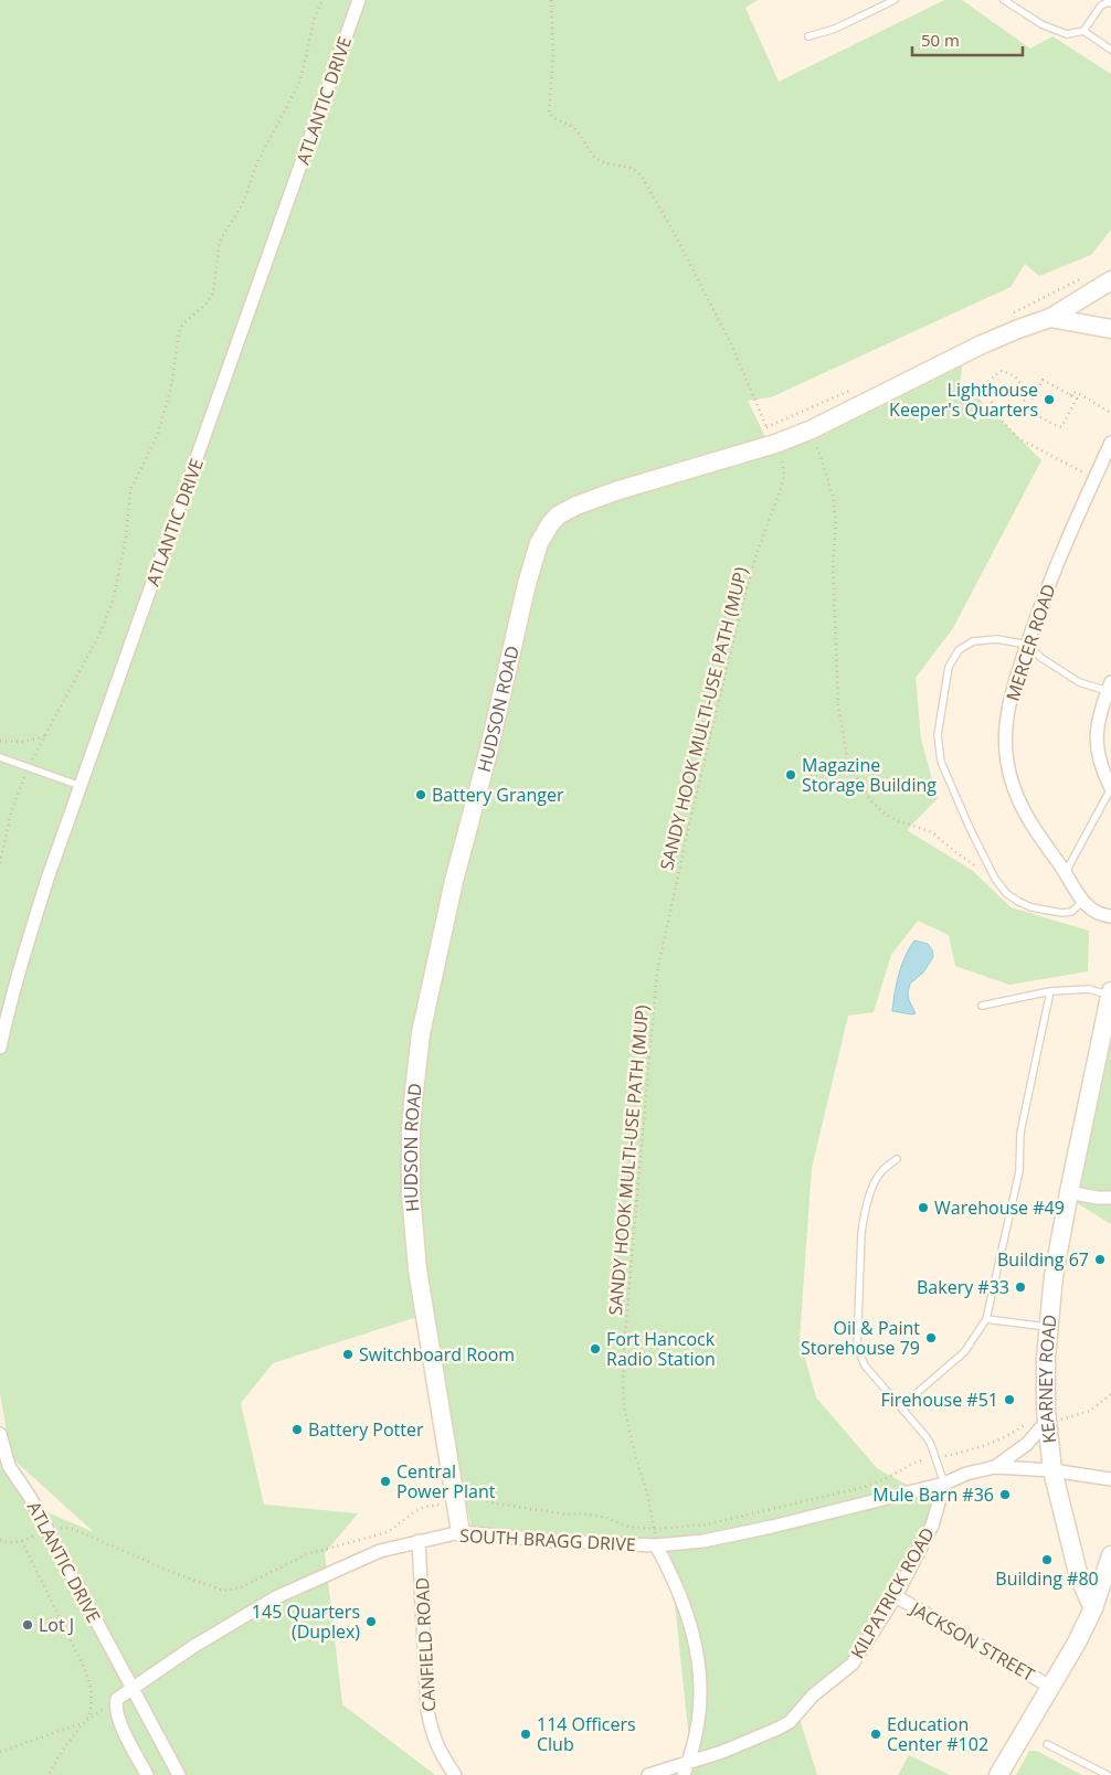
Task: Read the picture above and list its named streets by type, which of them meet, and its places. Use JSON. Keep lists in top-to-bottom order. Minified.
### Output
{"streets":{"street":["ATLANTIC DRIVE","MERCER ROAD","HUDSON ROAD","KEARNEY ROAD","SOUTH BRAGG DRIVE","KILPATRICK ROAD","JACKSON STREET","CANFIELD ROAD"],"path":["SANDY HOOK MULTI-USE PATH (MUP)"]},"crossings":[["ATLANTIC DRIVE","SOUTH BRAGG DRIVE"],["HUDSON ROAD","SANDY HOOK MULTI-USE PATH (MUP)"],["HUDSON ROAD","SOUTH BRAGG DRIVE"],["KEARNEY ROAD","SOUTH BRAGG DRIVE"],["SOUTH BRAGG DRIVE","KILPATRICK ROAD"],["SOUTH BRAGG DRIVE","CANFIELD ROAD"],["KILPATRICK ROAD","JACKSON STREET"]],"places":["Lighthouse Keeper's Quarters","Magazine Storage Building","Battery Granger","Warehouse #49","Building 67","Bakery #33","Oil & Paint Storehouse 79","Fort Hancock Radio Station","Switchboard Room","Firehouse #51","Battery Potter","Central Power Plant","Mule Barn #36","Building #80","145 Quarters (Duplex)","Lot J","114 Officers Club","Education Center #102"],"scale_bar":"50 m"}
